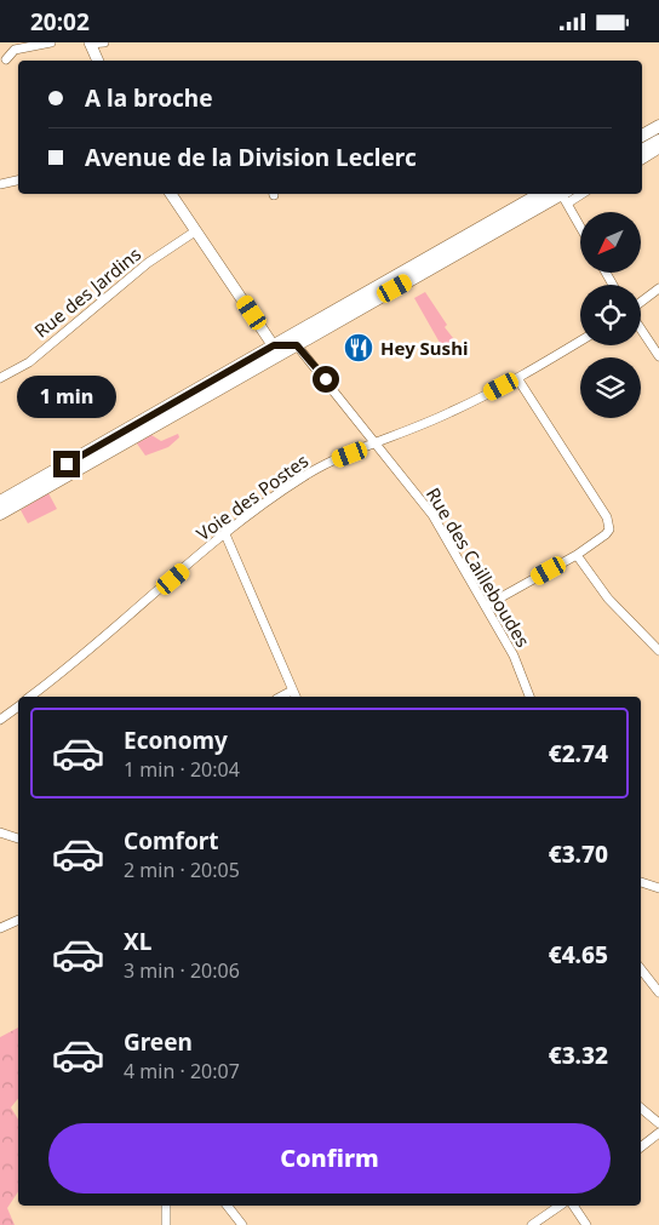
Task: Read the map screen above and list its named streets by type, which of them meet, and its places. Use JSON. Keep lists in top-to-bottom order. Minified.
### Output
{"streets":{"street":["Rue des Jardins","Voie des Postes","Rue des Cailleboudes"]},"crossings":[["Voie des Postes","Rue des Cailleboudes"]],"places":{"restaurant":["Hey Sushi"]},"north":"bottom left","page":{"status":"20:02","banner":["A la broche","Avenue de la Division Leclerc"],"bubble":"1 min","list":[{"name":"Economy","note":"1 min · 20:04","value":"€2.74"},{"name":"Comfort","note":"2 min · 20:05","value":"€3.70"},{"name":"XL","note":"3 min · 20:06","value":"€4.65"},{"name":"Green","note":"4 min · 20:07","value":"€3.32"}],"buttons":"Confirm"}}
